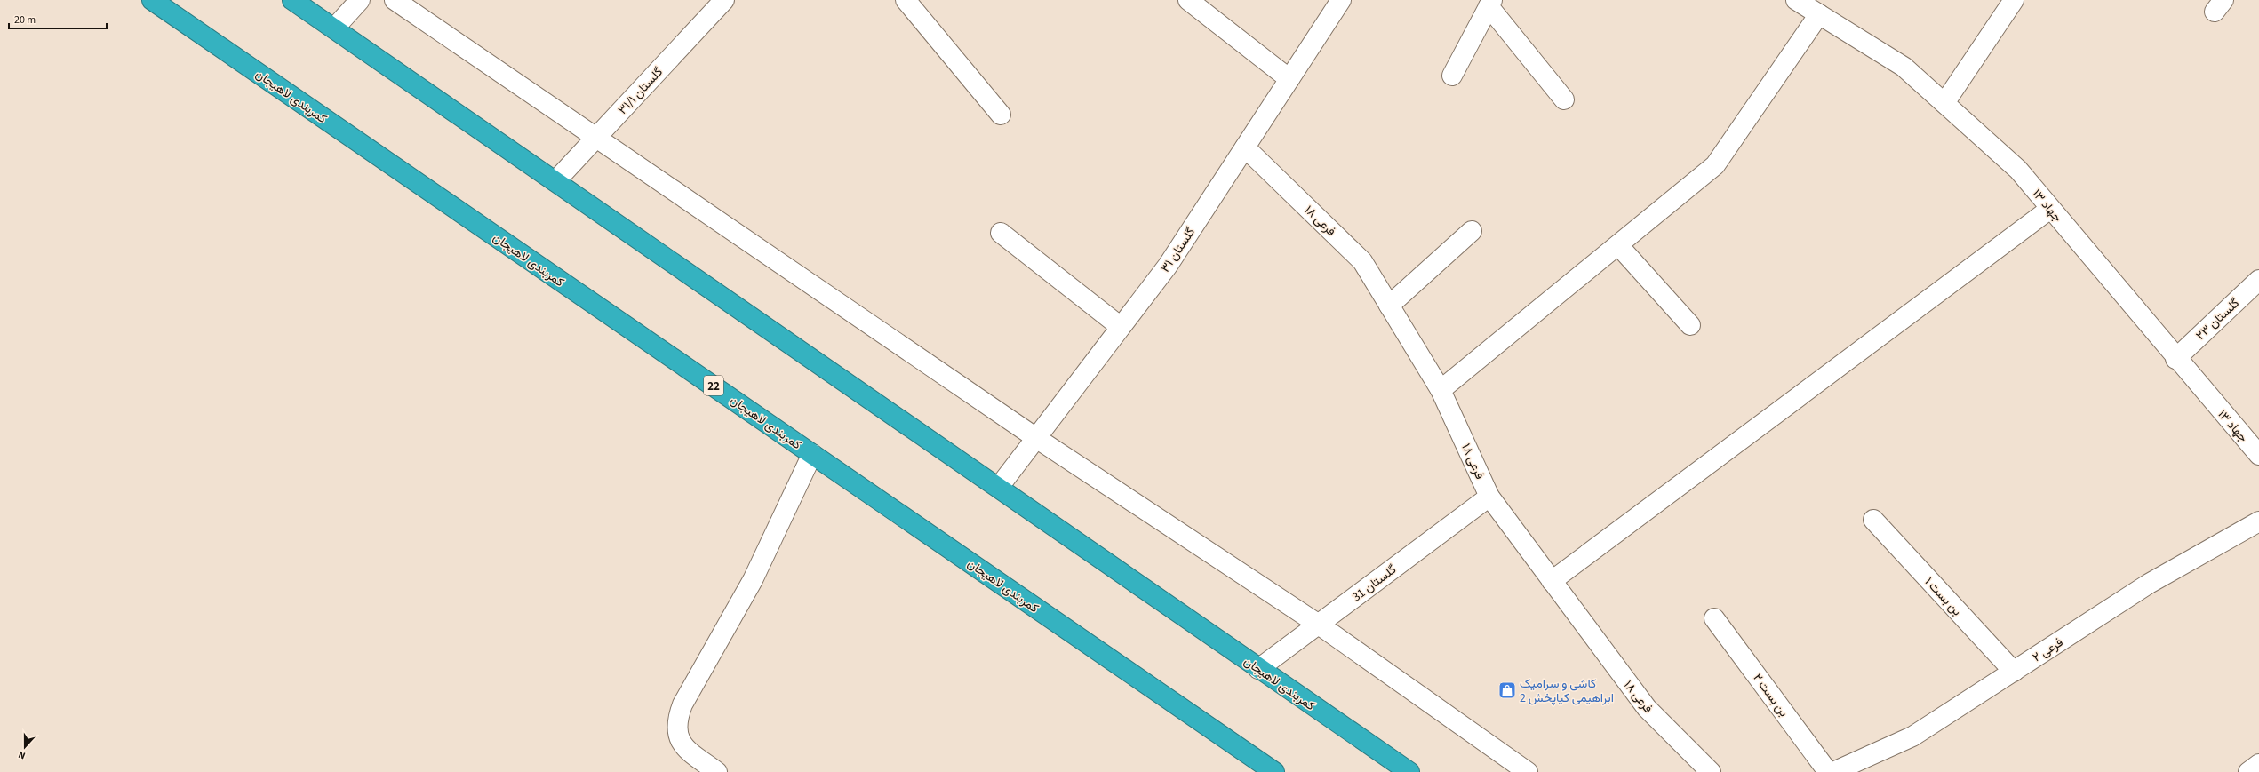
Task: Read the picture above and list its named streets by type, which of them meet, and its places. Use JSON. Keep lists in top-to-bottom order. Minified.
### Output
{"streets":{"highway":["کمربندی لاهیجان","22"],"street":["گلستان ۳۱/۱","جهاد ۱۳","فرعی ۱۸","گلستان ۳۱","گلستان ۲۳","گلستان 31","بن بست ۱","فرعی ۲","بن بست ۲"]},"crossings":[["گلستان ۳۱/۱","کمربندی لاهیجان"],["کمربندی لاهیجان","گلستان ۳۱"],["کمربندی لاهیجان","گلستان 31"],["جهاد ۱۳","گلستان ۲۳"],["فرعی ۱۸","گلستان ۳۱"],["فرعی ۱۸","گلستان 31"],["بن بست ۱","فرعی ۲"]],"places":{"shop":["کاشی و سرامیک ابراهيمی کیاپخش 2"]},"scale_bar":"20 m","north":"bottom"}
